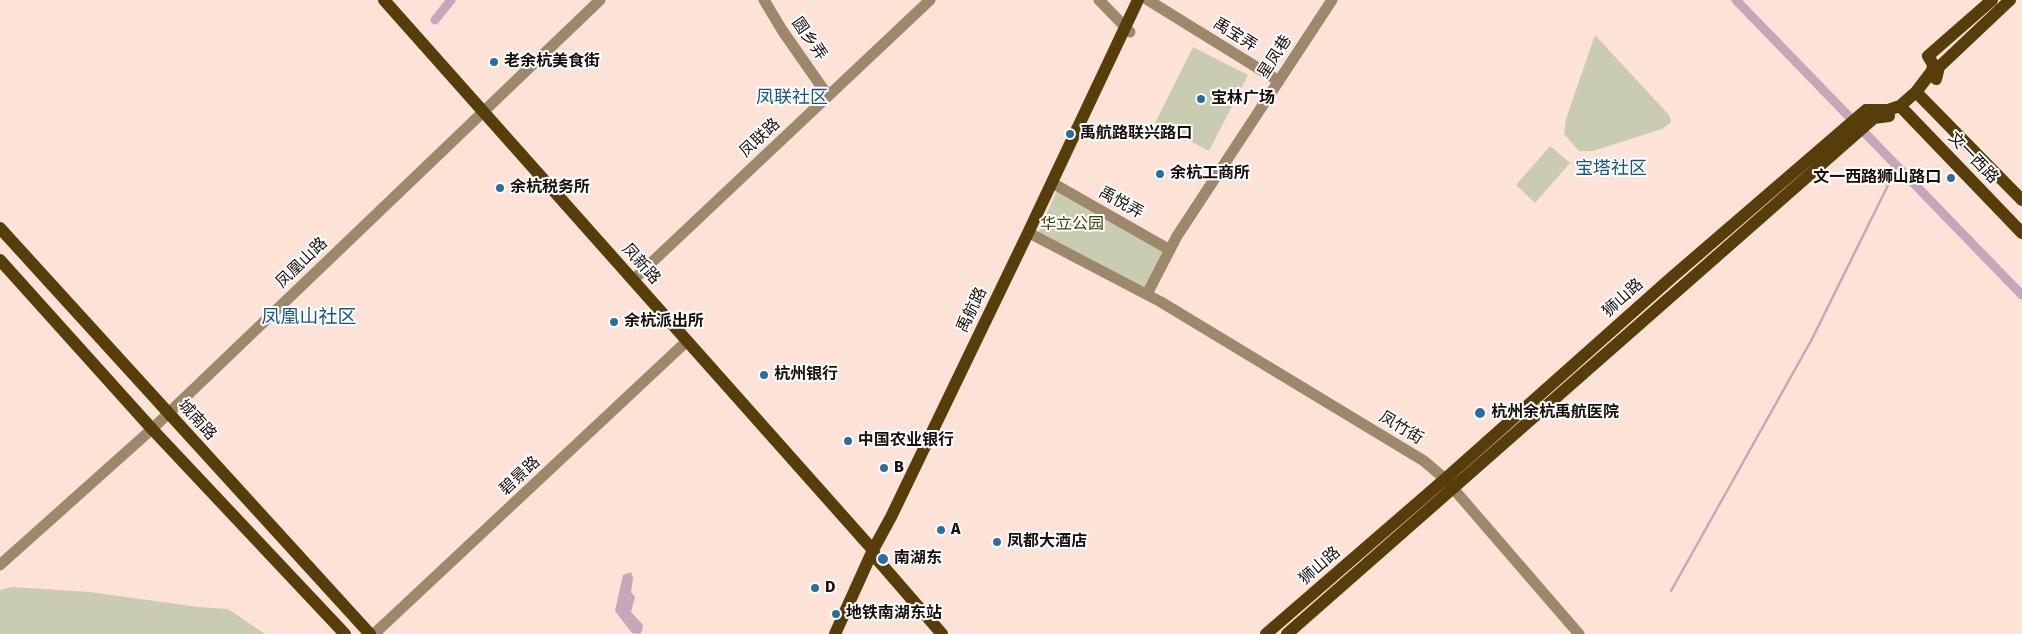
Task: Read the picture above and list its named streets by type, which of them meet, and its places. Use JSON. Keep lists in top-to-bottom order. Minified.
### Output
{"streets":{"main road":["文一西路","凤新路","狮山路","禹航路","城南路"],"street":["禹宝弄","圆乡弄","星凤巷","凤联路","禹悦弄","凤凰山路","凤竹街","碧景路"]},"crossings":[["禹宝弄","星凤巷"],["禹宝弄","禹航路"],["圆乡弄","凤联路"],["星凤巷","禹悦弄"],["星凤巷","凤竹街"],["凤联路","凤新路"],["文一西路","狮山路"],["禹悦弄","禹航路"],["凤凰山路","凤新路"],["凤凰山路","城南路"],["凤新路","禹航路"],["凤新路","碧景路"],["狮山路","凤竹街"],["禹航路","凤竹街"],["城南路","碧景路"]],"districts":["凤联社区","宝塔社区","凤凰山社区"],"parks":["华立公园"],"places":["老余杭美食街","宝林广场","禹航路联兴路口","余杭工商所","文一西路狮山路口","余杭税务所","余杭派出所","杭州银行","杭州余杭禹航医院","中国农业银行","B","A","凤都大酒店","南湖东","D","地铁南湖东站"]}
